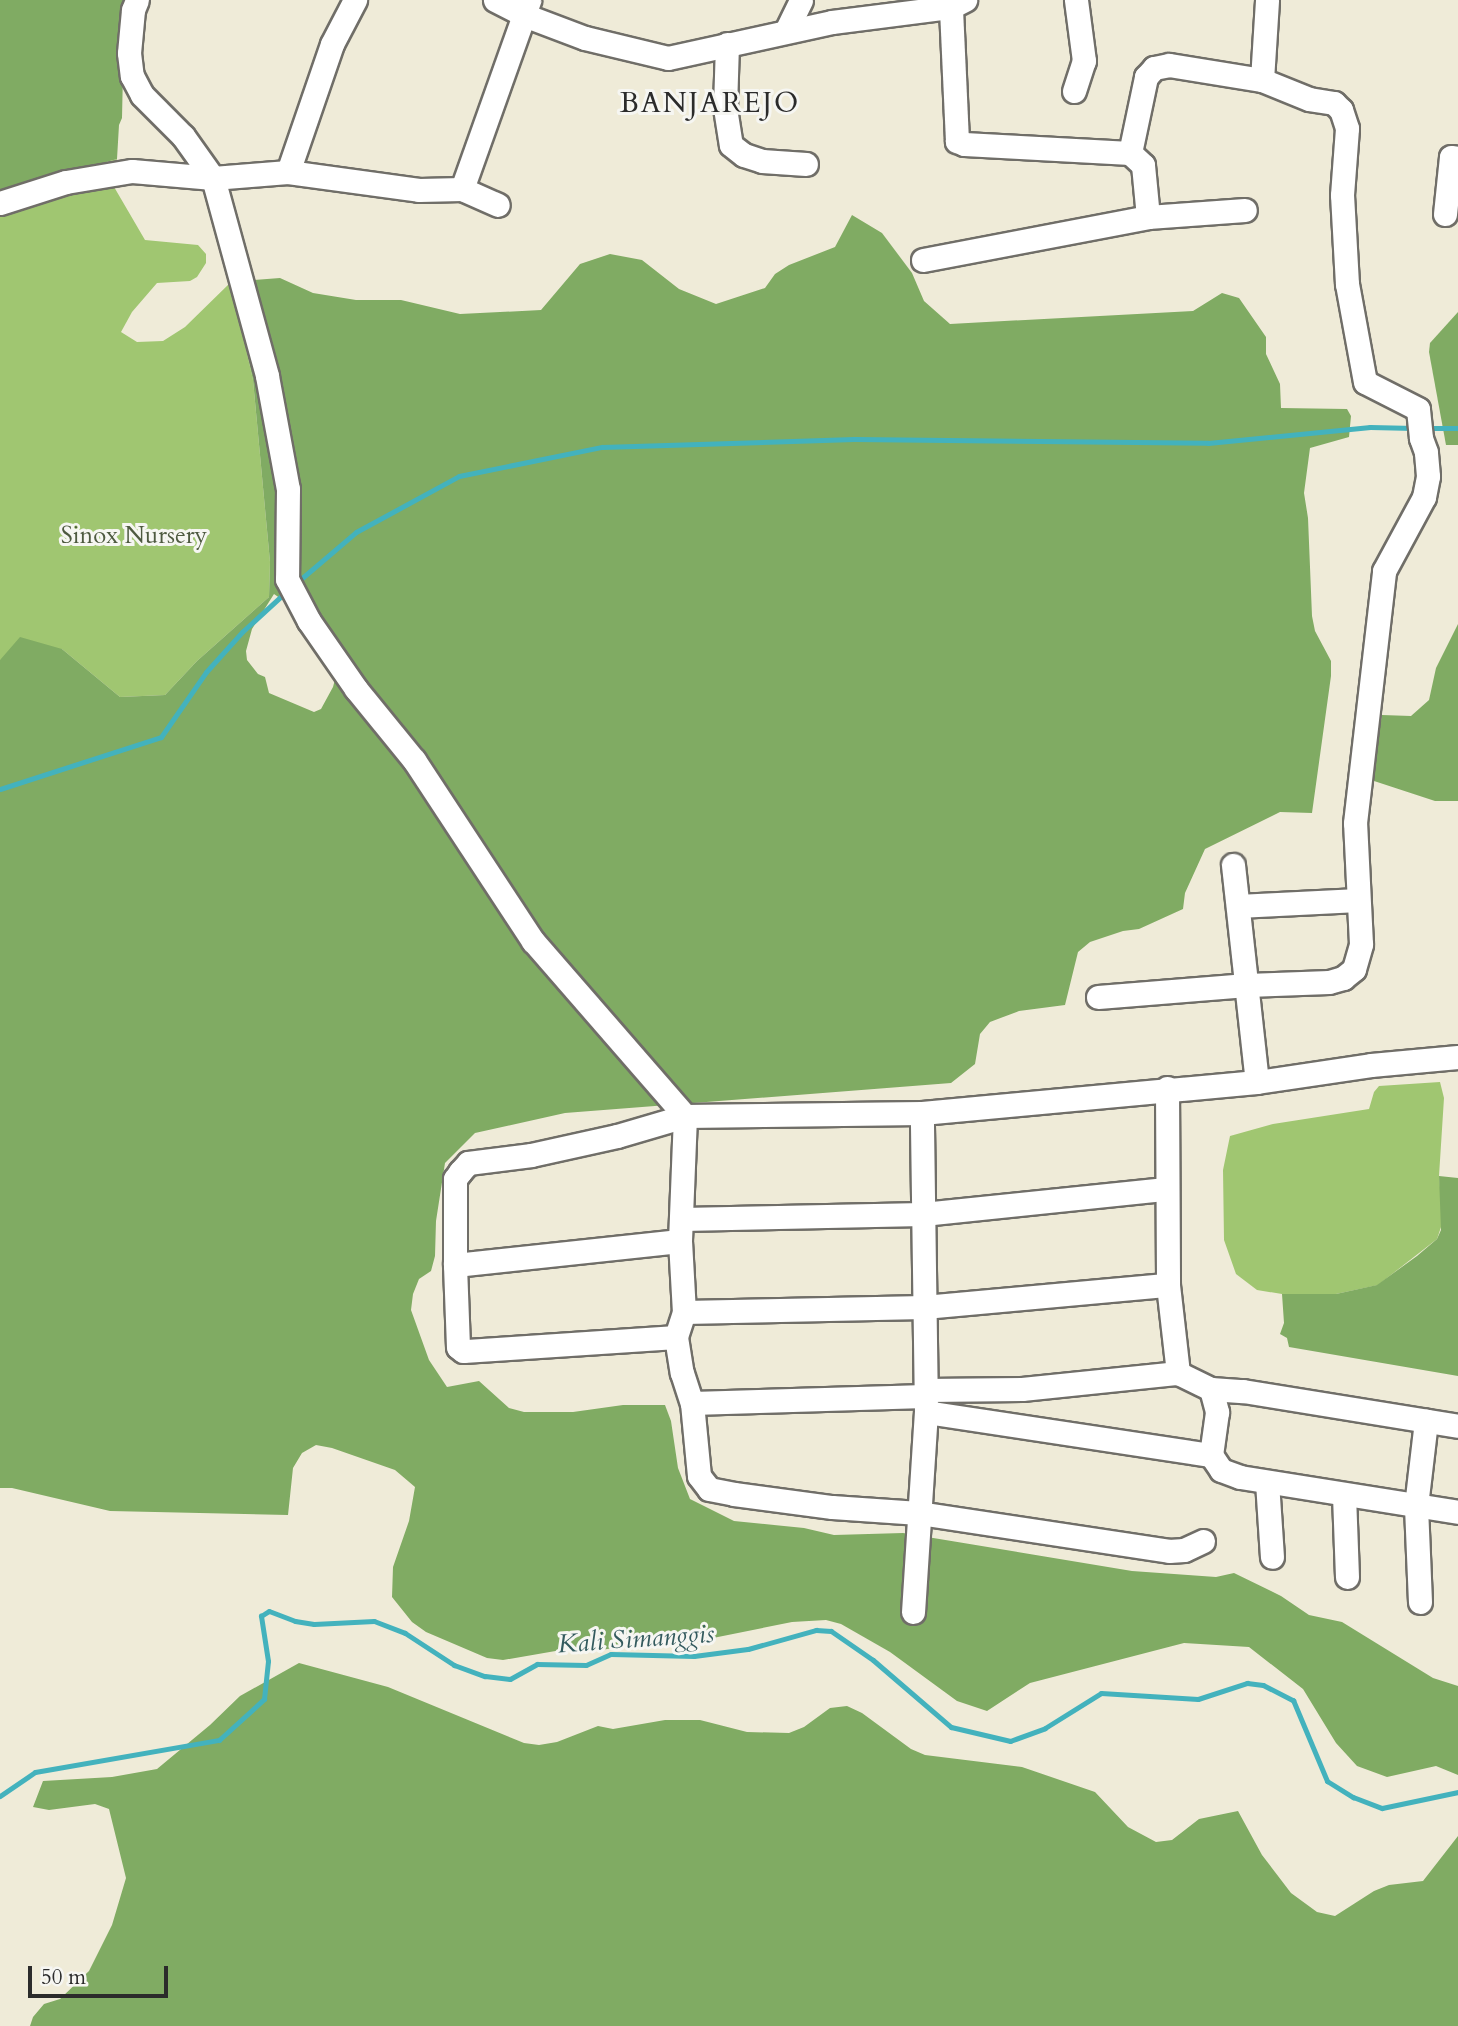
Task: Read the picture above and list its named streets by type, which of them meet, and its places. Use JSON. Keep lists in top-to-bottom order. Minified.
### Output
{"districts":["BANJAREJO"],"water":["Kali Simanggis"],"parks":["Sinox Nursery"],"scale_bar":"50 m"}
